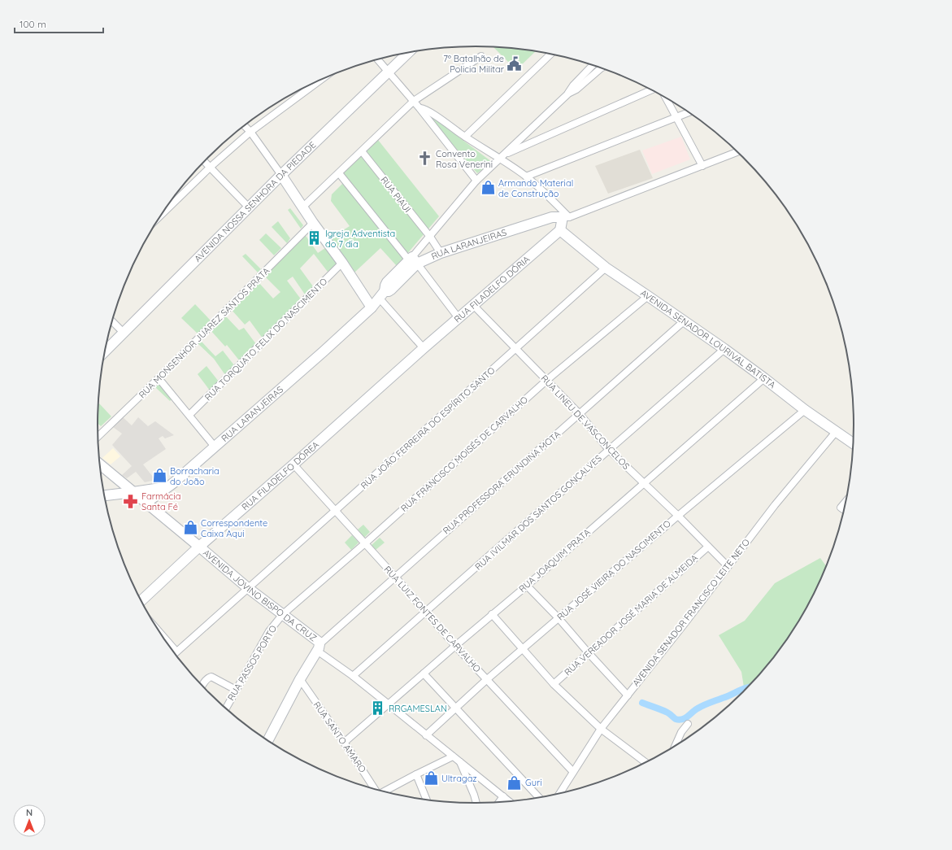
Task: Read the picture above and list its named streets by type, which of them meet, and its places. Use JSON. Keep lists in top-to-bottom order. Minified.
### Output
{"streets":{"street":["RUA PIAUI","AVENIDA NOSSA SENHORA DA PIEDADE","RUA LARANJEIRAS","RUA FILADELFO DÓRIA","RUA MONSENHOR JUAREZ SANTOS PRATA","RUA TORQUATO FELIX DO NASCIMENTO","AVENIDA SENADOR LOURIVAL BATISTA","RUA LINEU DE VASCONCELOS","RUA JOÃO FERREIRA DO ESPÍRITO SANTO","RUA FRANCISCO MOISÉS DE CARVALHO","RUA FILADELFO DÓREA","RUA PROFESSORA ERUNDINA MOTA","RUA IVILMAR DOS SANTOS GONÇALVES","RUA JOAQUIM PRATA","RUA JOSÉ VIEIRA DO NASCIMENTO","AVENIDA JOVINO BISPO DA CRUZ","AVENIDA SENADOR FRANCISCO LEITE NETO","RUA VEREADOR JOSÉ MARIA DE ALMEIDA","RUA LUIZ FONTES DE CARVALHO","RUA PASSOS PORTO","RUA SANTO AMARO"]},"crossings":[["RUA PIAUI","RUA LARANJEIRAS"],["RUA LARANJEIRAS","AVENIDA JOVINO BISPO DA CRUZ"],["RUA FILADELFO DÓRIA","AVENIDA SENADOR LOURIVAL BATISTA"],["RUA FILADELFO DÓRIA","RUA LINEU DE VASCONCELOS"],["RUA FILADELFO DÓRIA","RUA FILADELFO DÓREA"],["AVENIDA SENADOR LOURIVAL BATISTA","RUA JOÃO FERREIRA DO ESPÍRITO SANTO"],["AVENIDA SENADOR LOURIVAL BATISTA","RUA FRANCISCO MOISÉS DE CARVALHO"],["AVENIDA SENADOR LOURIVAL BATISTA","RUA PROFESSORA ERUNDINA MOTA"],["AVENIDA SENADOR LOURIVAL BATISTA","RUA IVILMAR DOS SANTOS GONÇALVES"],["AVENIDA SENADOR LOURIVAL BATISTA","RUA JOAQUIM PRATA"],["AVENIDA SENADOR LOURIVAL BATISTA","RUA JOSÉ VIEIRA DO NASCIMENTO"],["AVENIDA SENADOR LOURIVAL BATISTA","AVENIDA SENADOR FRANCISCO LEITE NETO"],["RUA LINEU DE VASCONCELOS","RUA JOÃO FERREIRA DO ESPÍRITO SANTO"],["RUA LINEU DE VASCONCELOS","RUA FRANCISCO MOISÉS DE CARVALHO"],["RUA LINEU DE VASCONCELOS","RUA PROFESSORA ERUNDINA MOTA"],["RUA LINEU DE VASCONCELOS","RUA IVILMAR DOS SANTOS GONÇALVES"],["RUA LINEU DE VASCONCELOS","RUA JOAQUIM PRATA"],["RUA LINEU DE VASCONCELOS","RUA JOSÉ VIEIRA DO NASCIMENTO"],["RUA LINEU DE VASCONCELOS","AVENIDA SENADOR FRANCISCO LEITE NETO"],["RUA LINEU DE VASCONCELOS","RUA VEREADOR JOSÉ MARIA DE ALMEIDA"],["RUA JOÃO FERREIRA DO ESPÍRITO SANTO","AVENIDA JOVINO BISPO DA CRUZ"],["RUA JOÃO FERREIRA DO ESPÍRITO SANTO","RUA LUIZ FONTES DE CARVALHO"],["RUA FRANCISCO MOISÉS DE CARVALHO","AVENIDA JOVINO BISPO DA CRUZ"],["RUA FRANCISCO MOISÉS DE CARVALHO","RUA LUIZ FONTES DE CARVALHO"],["RUA FRANCISCO MOISÉS DE CARVALHO","RUA PASSOS PORTO"],["RUA FILADELFO DÓREA","AVENIDA JOVINO BISPO DA CRUZ"],["RUA FILADELFO DÓREA","RUA LUIZ FONTES DE CARVALHO"],["RUA PROFESSORA ERUNDINA MOTA","AVENIDA JOVINO BISPO DA CRUZ"],["RUA PROFESSORA ERUNDINA MOTA","RUA LUIZ FONTES DE CARVALHO"],["RUA IVILMAR DOS SANTOS GONÇALVES","AVENIDA JOVINO BISPO DA CRUZ"],["RUA IVILMAR DOS SANTOS GONÇALVES","RUA LUIZ FONTES DE CARVALHO"],["RUA JOAQUIM PRATA","AVENIDA JOVINO BISPO DA CRUZ"],["RUA JOAQUIM PRATA","RUA LUIZ FONTES DE CARVALHO"],["RUA JOAQUIM PRATA","RUA SANTO AMARO"],["RUA JOSÉ VIEIRA DO NASCIMENTO","AVENIDA JOVINO BISPO DA CRUZ"],["RUA JOSÉ VIEIRA DO NASCIMENTO","RUA LUIZ FONTES DE CARVALHO"],["AVENIDA JOVINO BISPO DA CRUZ","RUA PASSOS PORTO"],["AVENIDA SENADOR FRANCISCO LEITE NETO","RUA LUIZ FONTES DE CARVALHO"]],"places":{"public building":["7º Batalhão de Policia Militar"],"church":["Convento Rosa Venerini"],"shop":["Armando Material de Construção","Borracharia do João","Correspondente Caixa Aqui","Ultragaz","Guri"],"building":["Igreja Adventista do 7 dia","RRGAMESLAN"],"pharmacy":["Farmácia Santa Fé"]},"scale_bar":"100 m","north":"top"}
